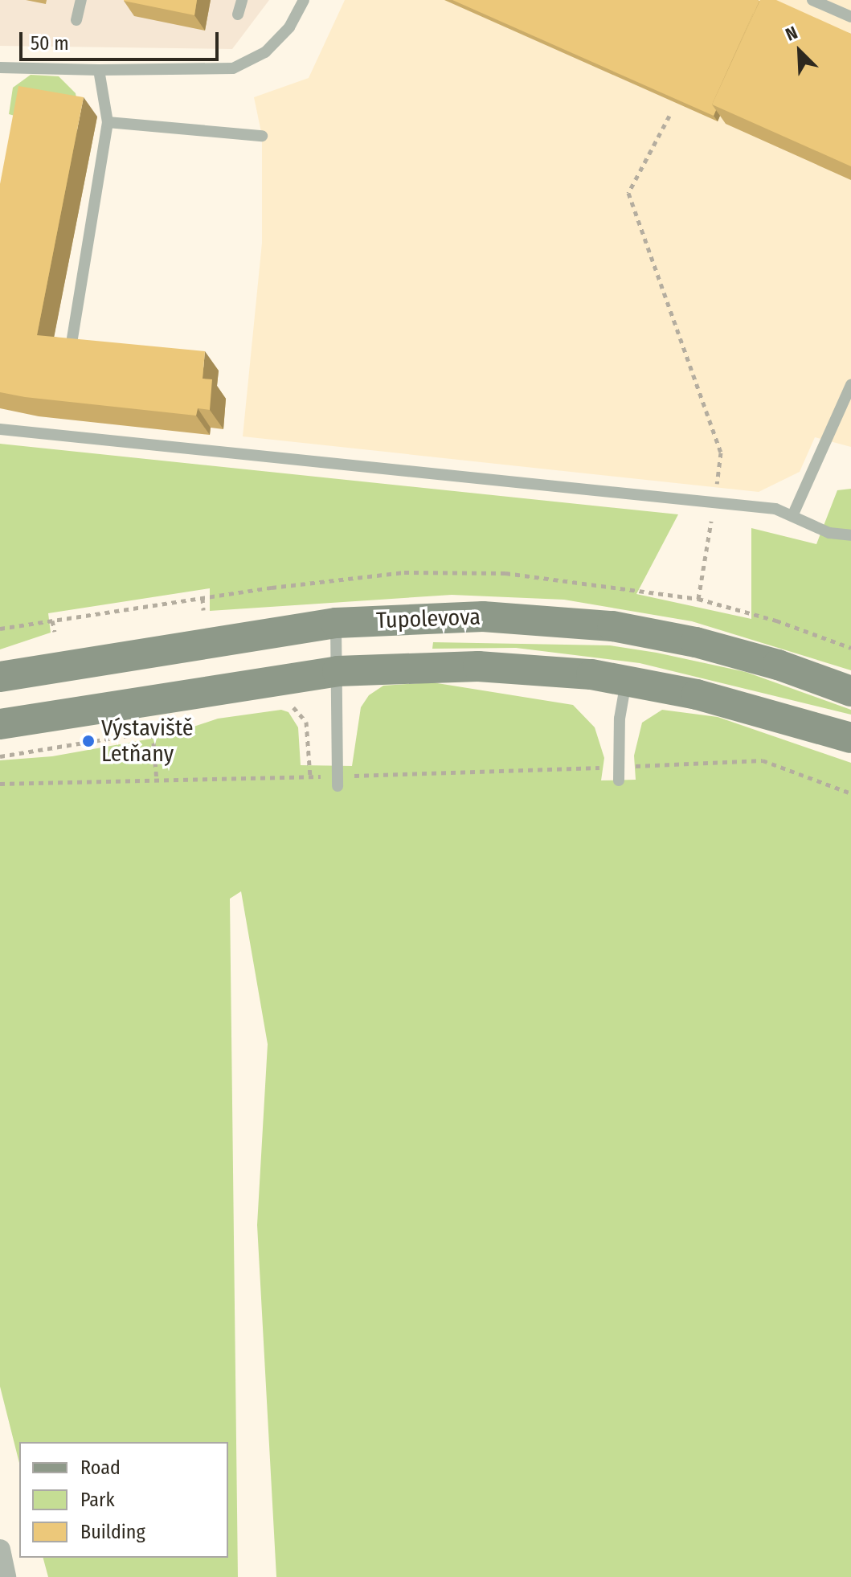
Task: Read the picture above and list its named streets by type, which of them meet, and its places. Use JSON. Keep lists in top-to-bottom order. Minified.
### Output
{"streets":{"main road":["Tupolevova"]},"places":["Výstaviště Letňany"],"legend":["Road","Park","Building"],"scale_bar":"50 m","north":"top left"}
